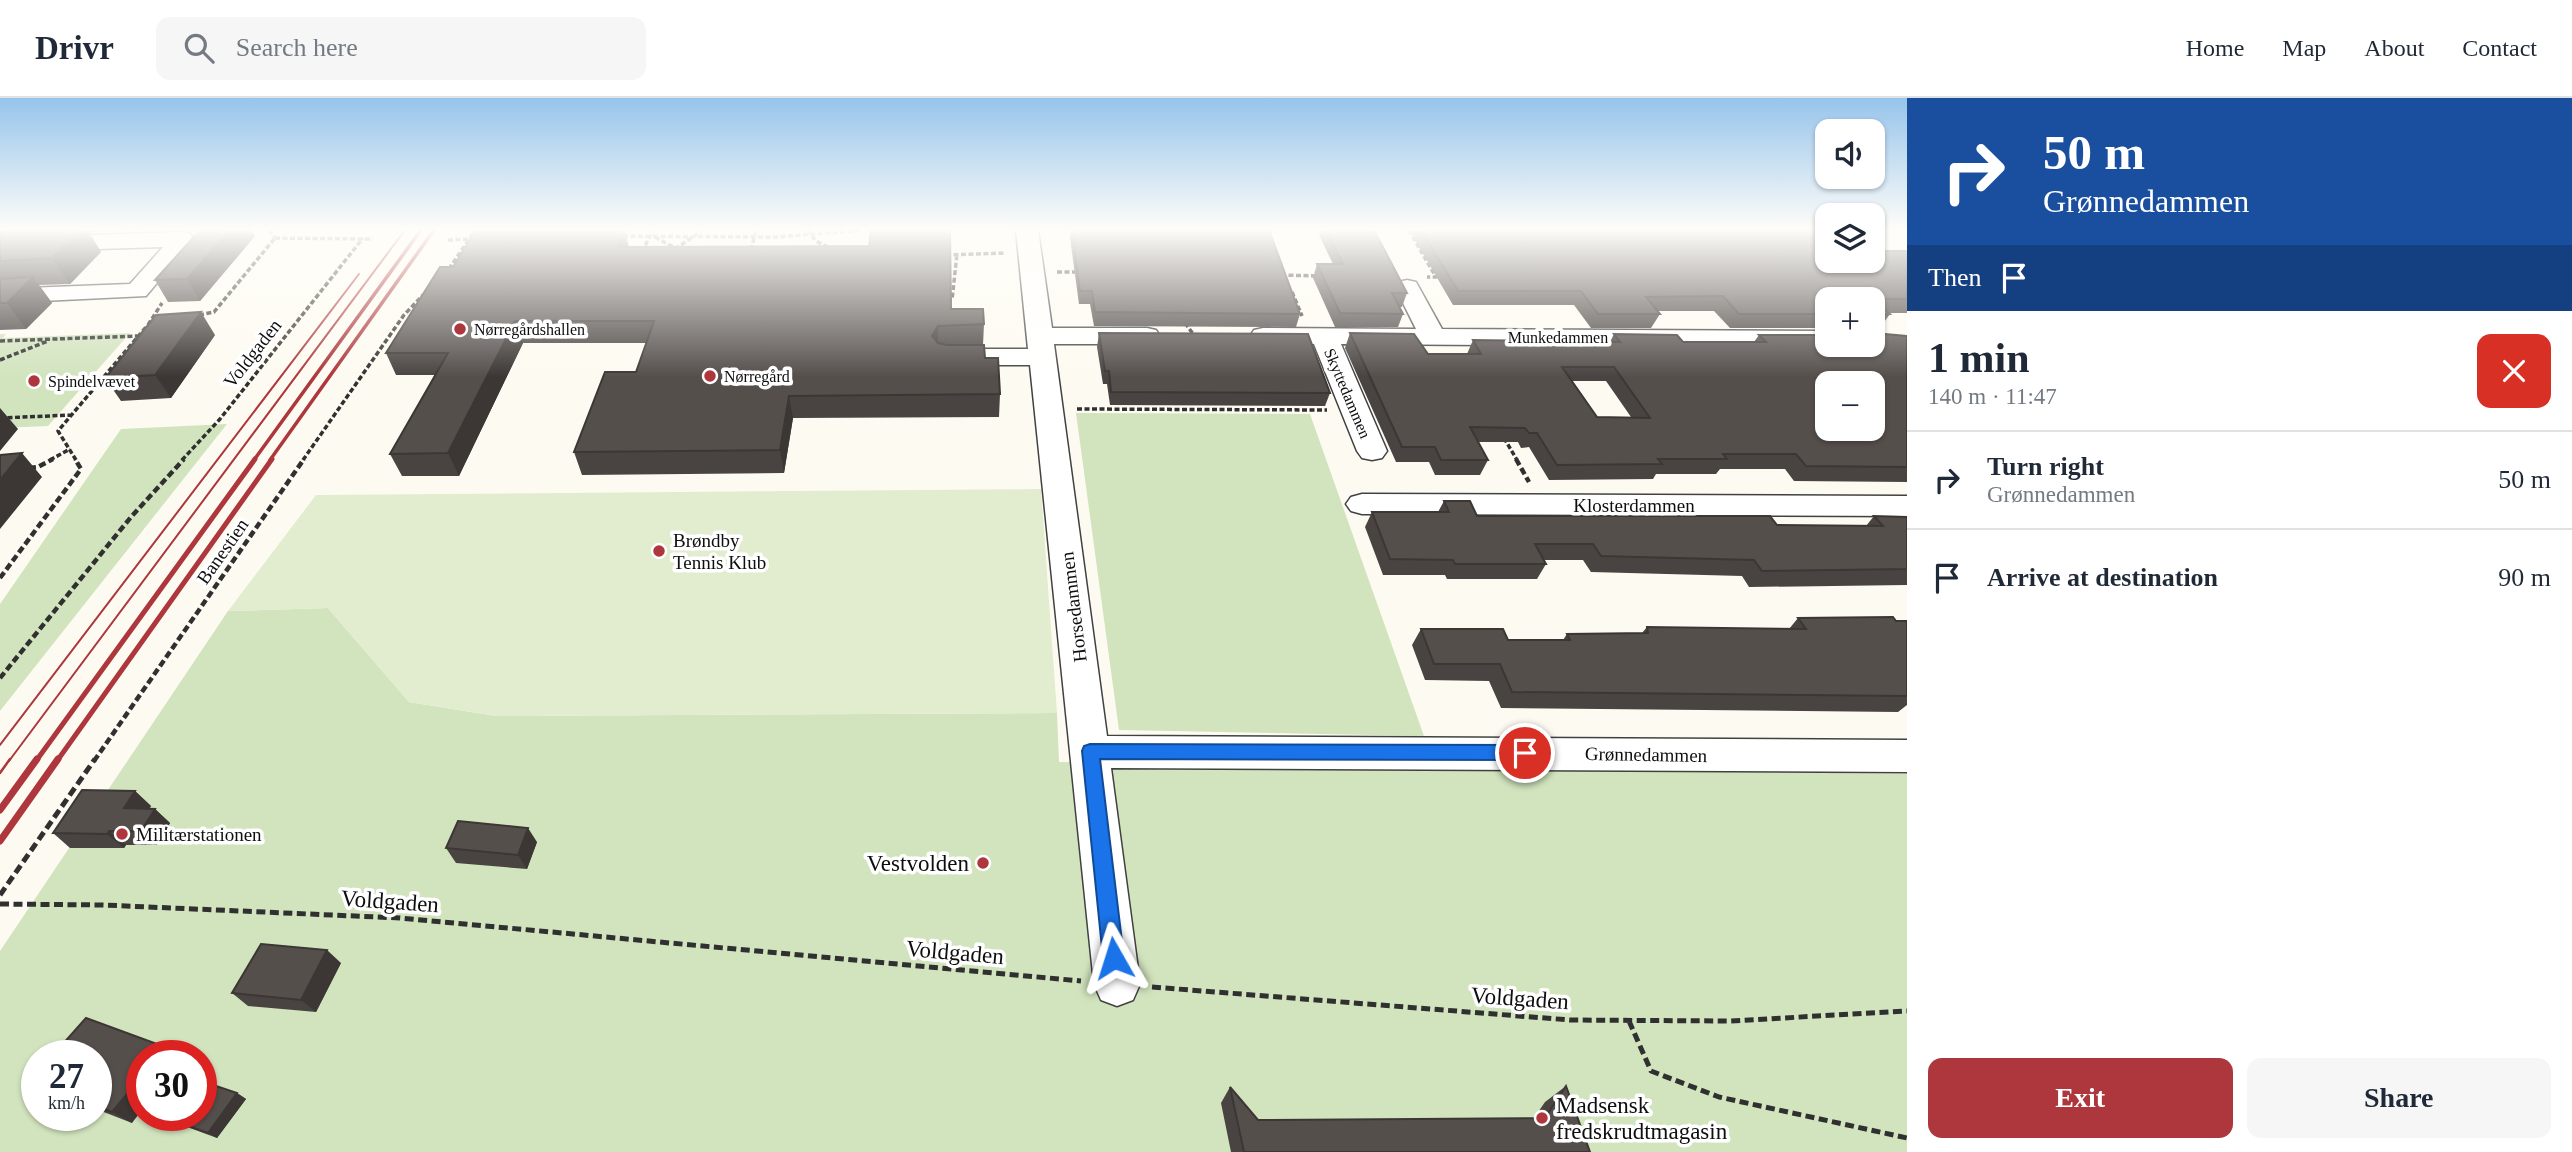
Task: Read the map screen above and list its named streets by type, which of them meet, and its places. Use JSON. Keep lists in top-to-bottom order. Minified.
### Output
{"streets":{"street":["Munkedammen","Skyttedammen","Klosterdammen","Horsedammen","Grønnedammen"],"path":["Voldgaden","Banestien"]},"crossings":[["Munkedammen","Skyttedammen"],["Voldgaden","Horsedammen"],["Horsedammen","Grønnedammen"]],"places":["Nørregårdshallen","Nørregård","Spindelvævet","Brøndby Tennis Klub","Militærstationen","Vestvolden","Madsensk fredskrudtmagasin"],"page":{"header":"Drivr","search":"Search here","nav":["Home","Map","About","Contact"],"turn":["50 m","Grønnedammen"],"map_buttons":["+","−"],"then":"Then","heading":["1 min","140 m · 11:47"],"list":[{"name":"Turn right","note":"Grønnedammen","value":"50 m"},{"name":"Arrive at destination","value":"90 m"}],"speed":"27 km/h","limit":"30","buttons":["Exit","Share"]}}
